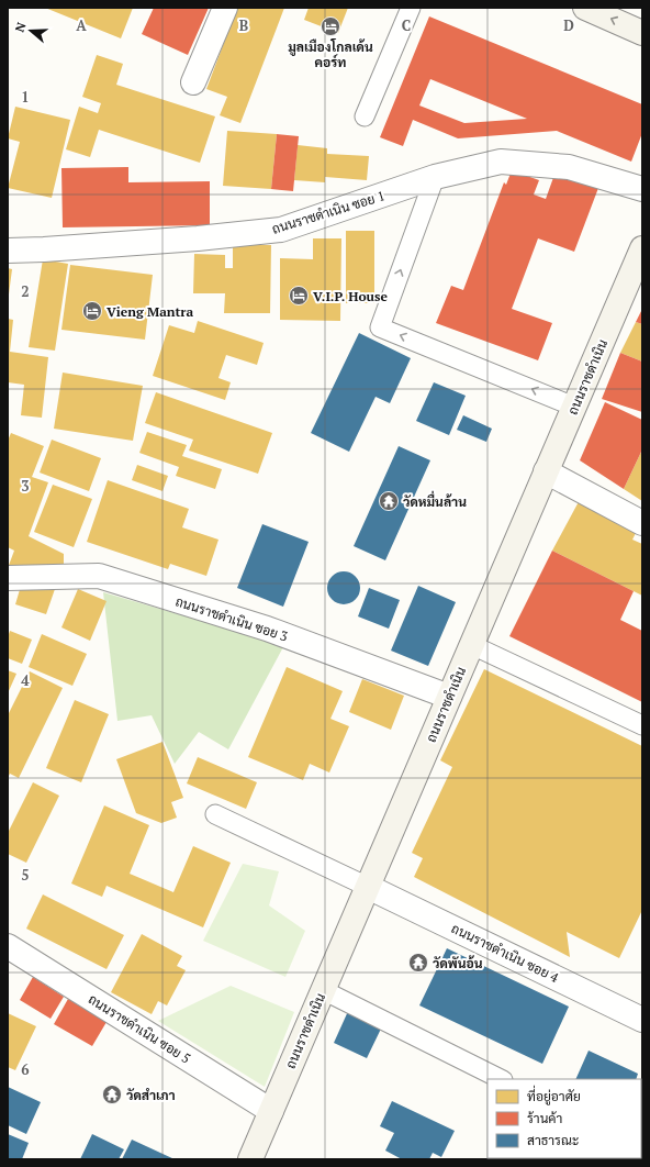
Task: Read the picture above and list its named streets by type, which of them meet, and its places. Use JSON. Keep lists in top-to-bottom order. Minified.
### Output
{"streets":{"street":["ถนนราชดำเนิน ซอย 1","ถนนราชดำเนิน","ถนนราชดำเนิน ซอย 3","ถนนราชดำเนิน ซอย 4","ถนนราชดำเนิน ซอย 5"]},"crossings":[["ถนนราชดำเนิน","ถนนราชดำเนิน ซอย 3"],["ถนนราชดำเนิน","ถนนราชดำเนิน ซอย 4"],["ถนนราชดำเนิน","ถนนราชดำเนิน ซอย 5"]],"places":{"hotel":["มูลเมืองโกลเด้น คอร์ท","V.I.P. House","Vieng Mantra"],"temple":["วัดหมื่นล้าน","วัดพันอ้น","วัดสำเภา"]},"legend":["ที่อยู่อาศัย","ร้านค้า","สาธารณะ"],"north":"left","grid":{"columns":["A","B","C","D"],"rows":["1","2","3","4","5","6"]}}
